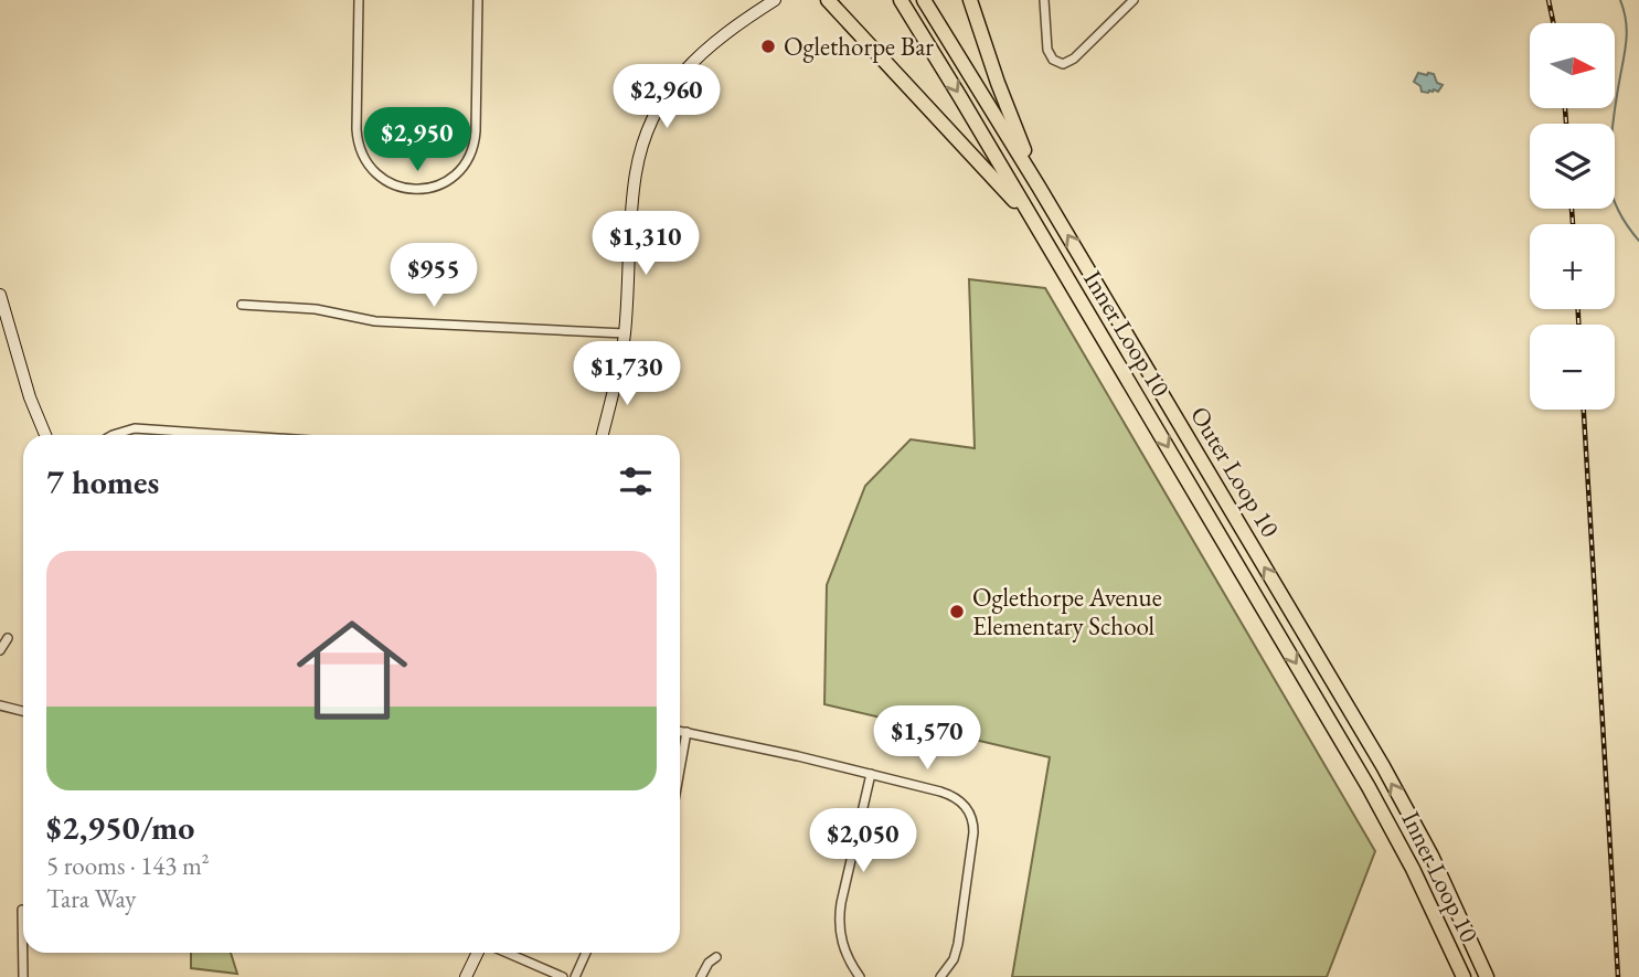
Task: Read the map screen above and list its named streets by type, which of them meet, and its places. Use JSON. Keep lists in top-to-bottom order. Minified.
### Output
{"streets":{"highway":["Inner Loop 10","Outer Loop 10"]},"one_way":["Outer Loop 10"],"places":["Oglethorpe Bar","Oglethorpe Avenue Elementary School"],"north":"right","page":{"map_buttons":["+","−"],"price":["$2,960","$2,950","$1,310","$955","$1,730","$1,570","$2,050"],"heading":"7 homes","list":[{"name":"$2,950/mo","note":"5 rooms · 143 m² · Tara Way"}]}}
